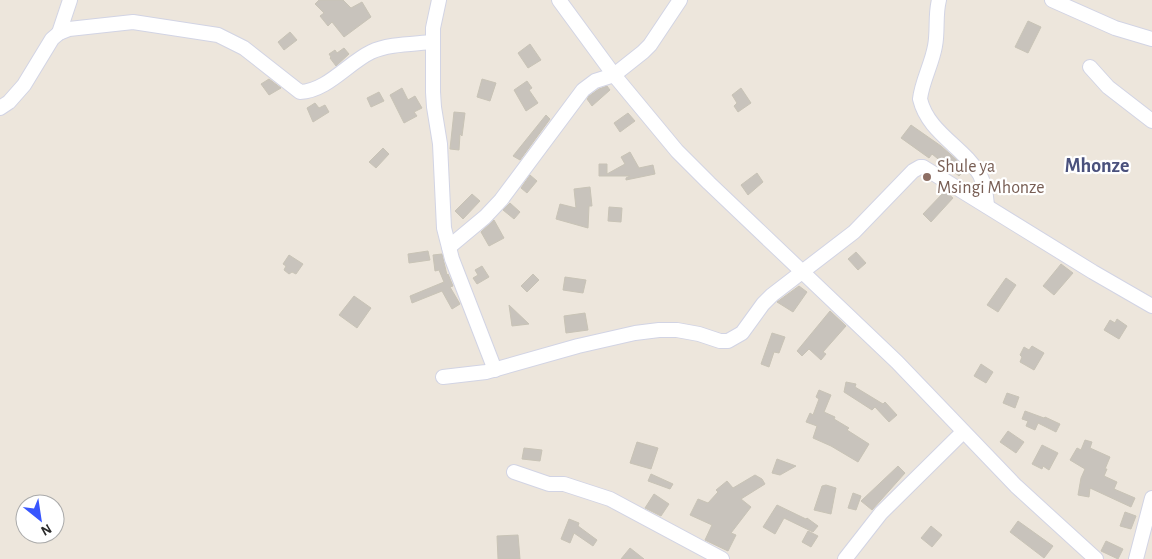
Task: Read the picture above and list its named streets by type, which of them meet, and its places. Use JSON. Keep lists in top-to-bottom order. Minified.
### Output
{"districts":["Mhonze"],"places":["Shule ya Msingi Mhonze"],"north":"bottom right"}
